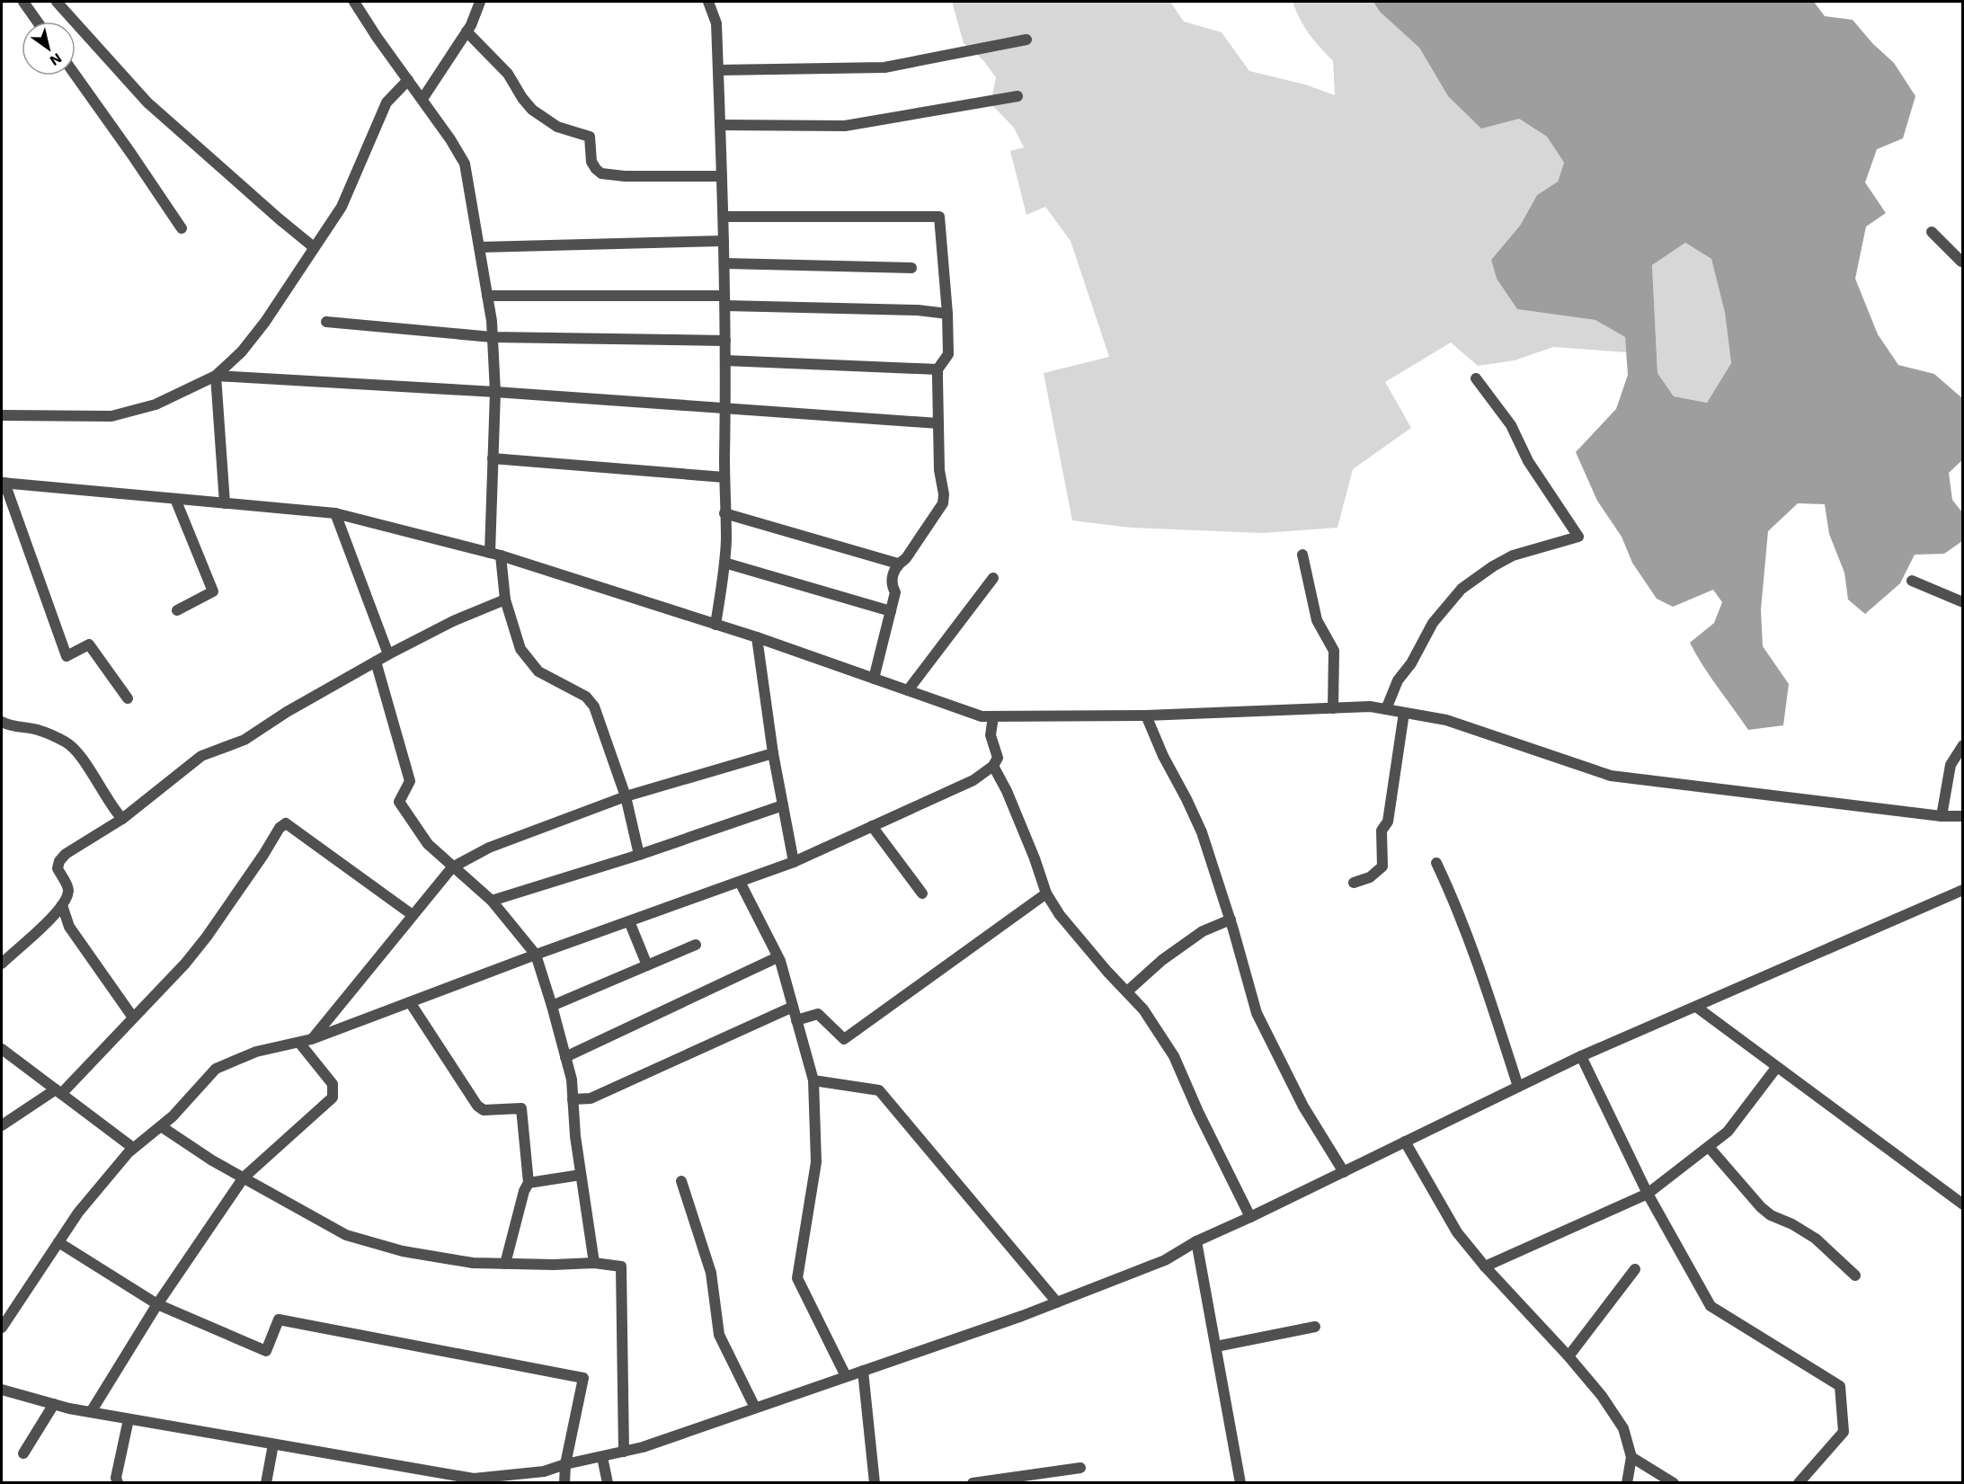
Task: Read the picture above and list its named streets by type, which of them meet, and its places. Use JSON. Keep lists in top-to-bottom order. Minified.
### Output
{"north":"bottom right"}
